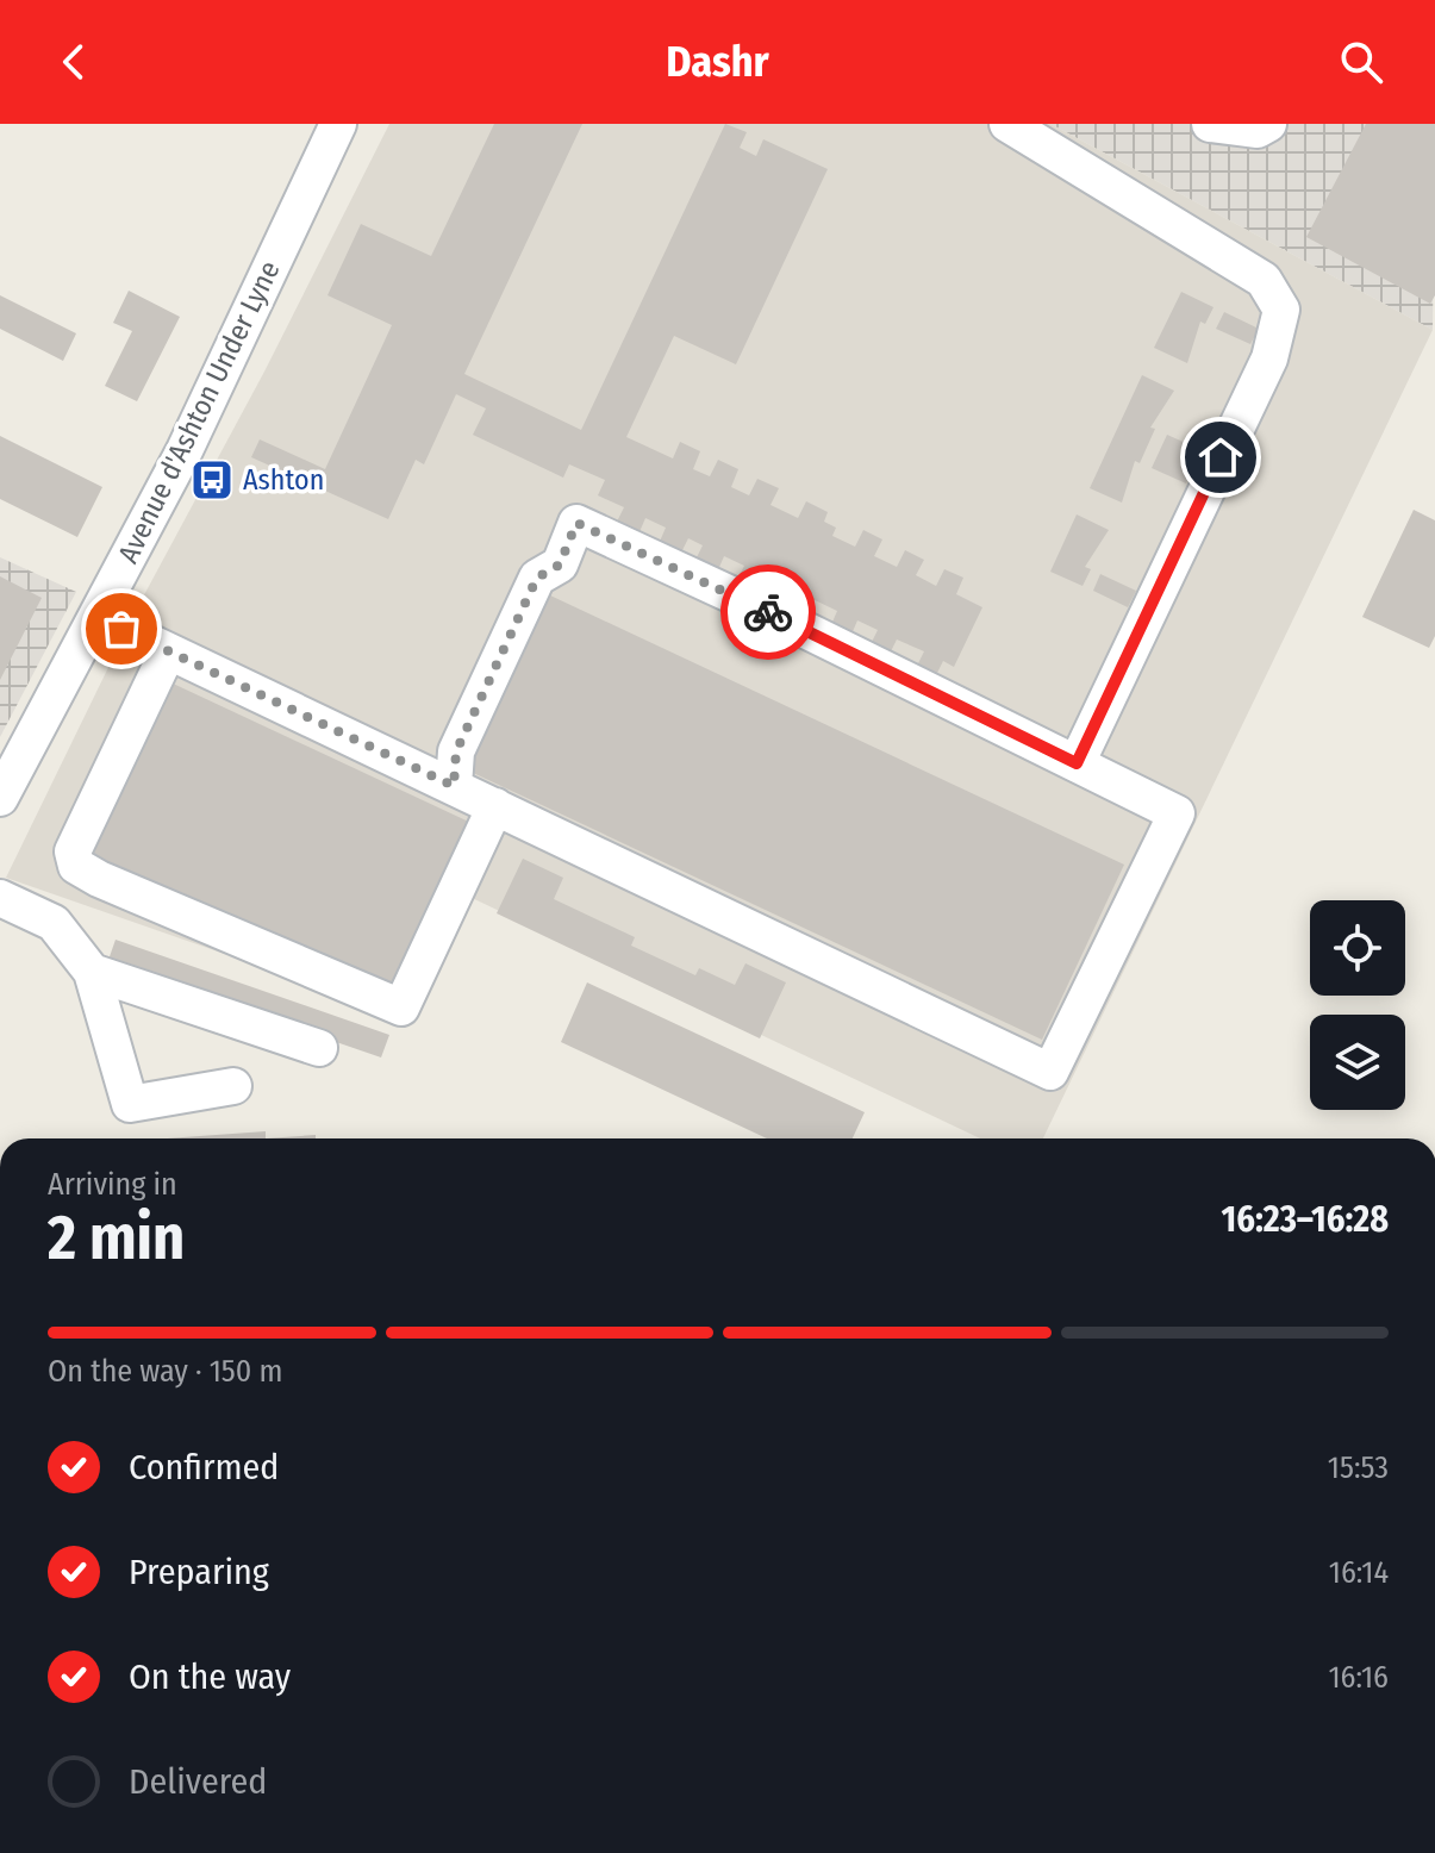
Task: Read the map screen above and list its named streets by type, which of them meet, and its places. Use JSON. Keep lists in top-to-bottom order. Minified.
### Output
{"streets":{"street":["Avenue d'Ashton Under Lyne"]},"places":{"bus stop":["Ashton"]},"page":{"header":"Dashr","heading":["2 min","Arriving in","16:23–16:28"],"bar":"On the way · 150 m","list":[["Confirmed","15:53"],["Preparing","16:14"],["On the way","16:16"],"Delivered"]}}
